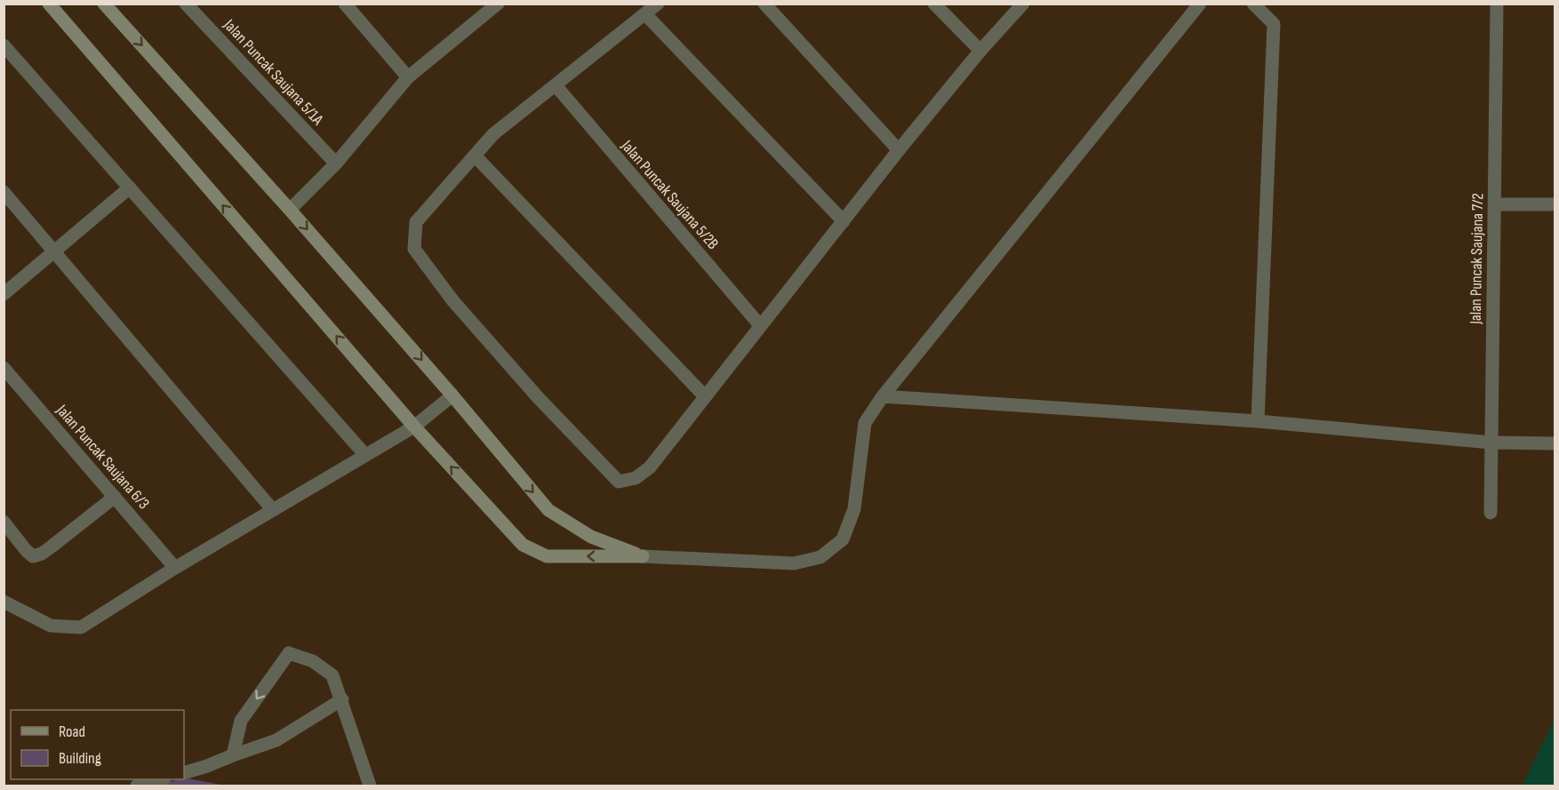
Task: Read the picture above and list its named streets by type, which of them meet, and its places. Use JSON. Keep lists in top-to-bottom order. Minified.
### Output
{"streets":{"street":["Jalan Puncak Saujana 5/1A","Jalan Puncak Saujana 5/2B","Jalan Puncak Saujana 7/2","Jalan Puncak Saujana 6/3"]},"legend":["Road","Building"]}
